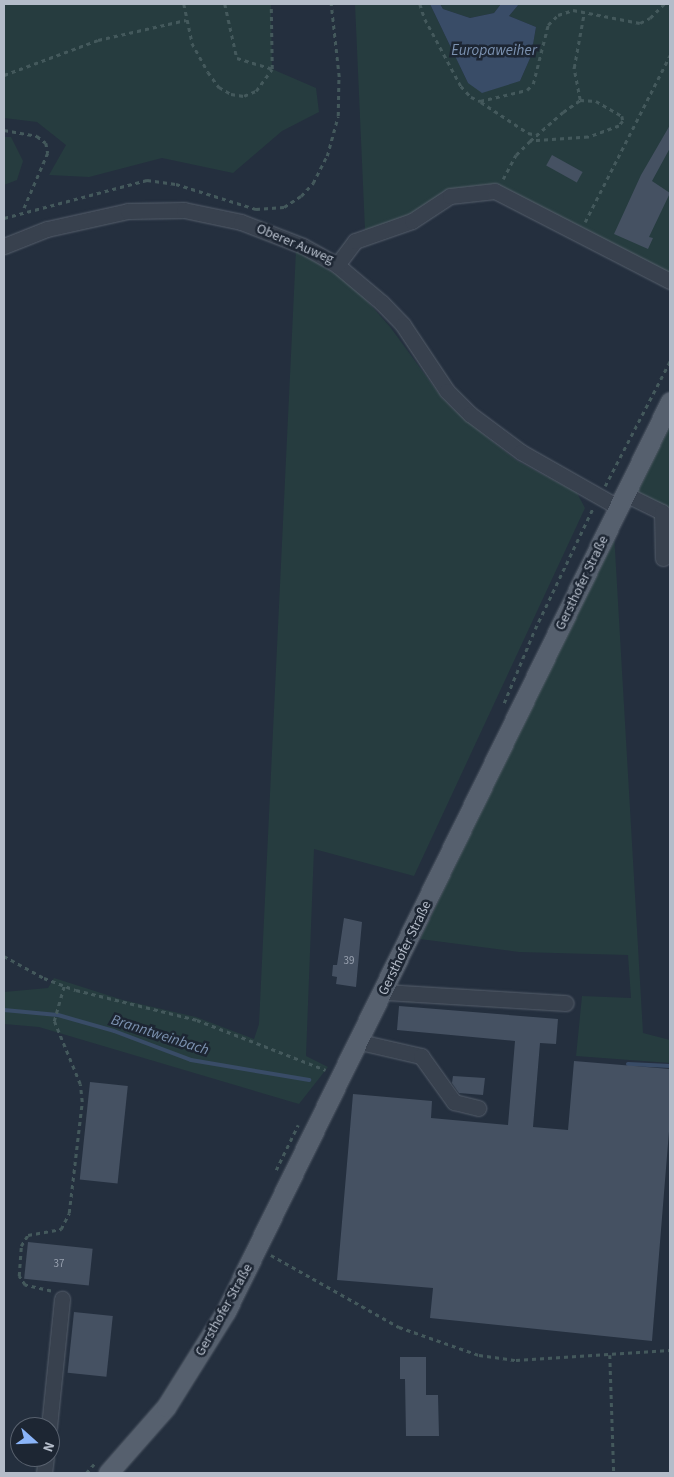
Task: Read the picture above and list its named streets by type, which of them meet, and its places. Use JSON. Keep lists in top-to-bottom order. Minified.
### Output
{"streets":{"main road":["Gersthofer Straße"],"street":["Oberer Auweg"]},"water":["Europaweiher","Branntweinbach"],"house_numbers":["39","37"],"north":"right"}
